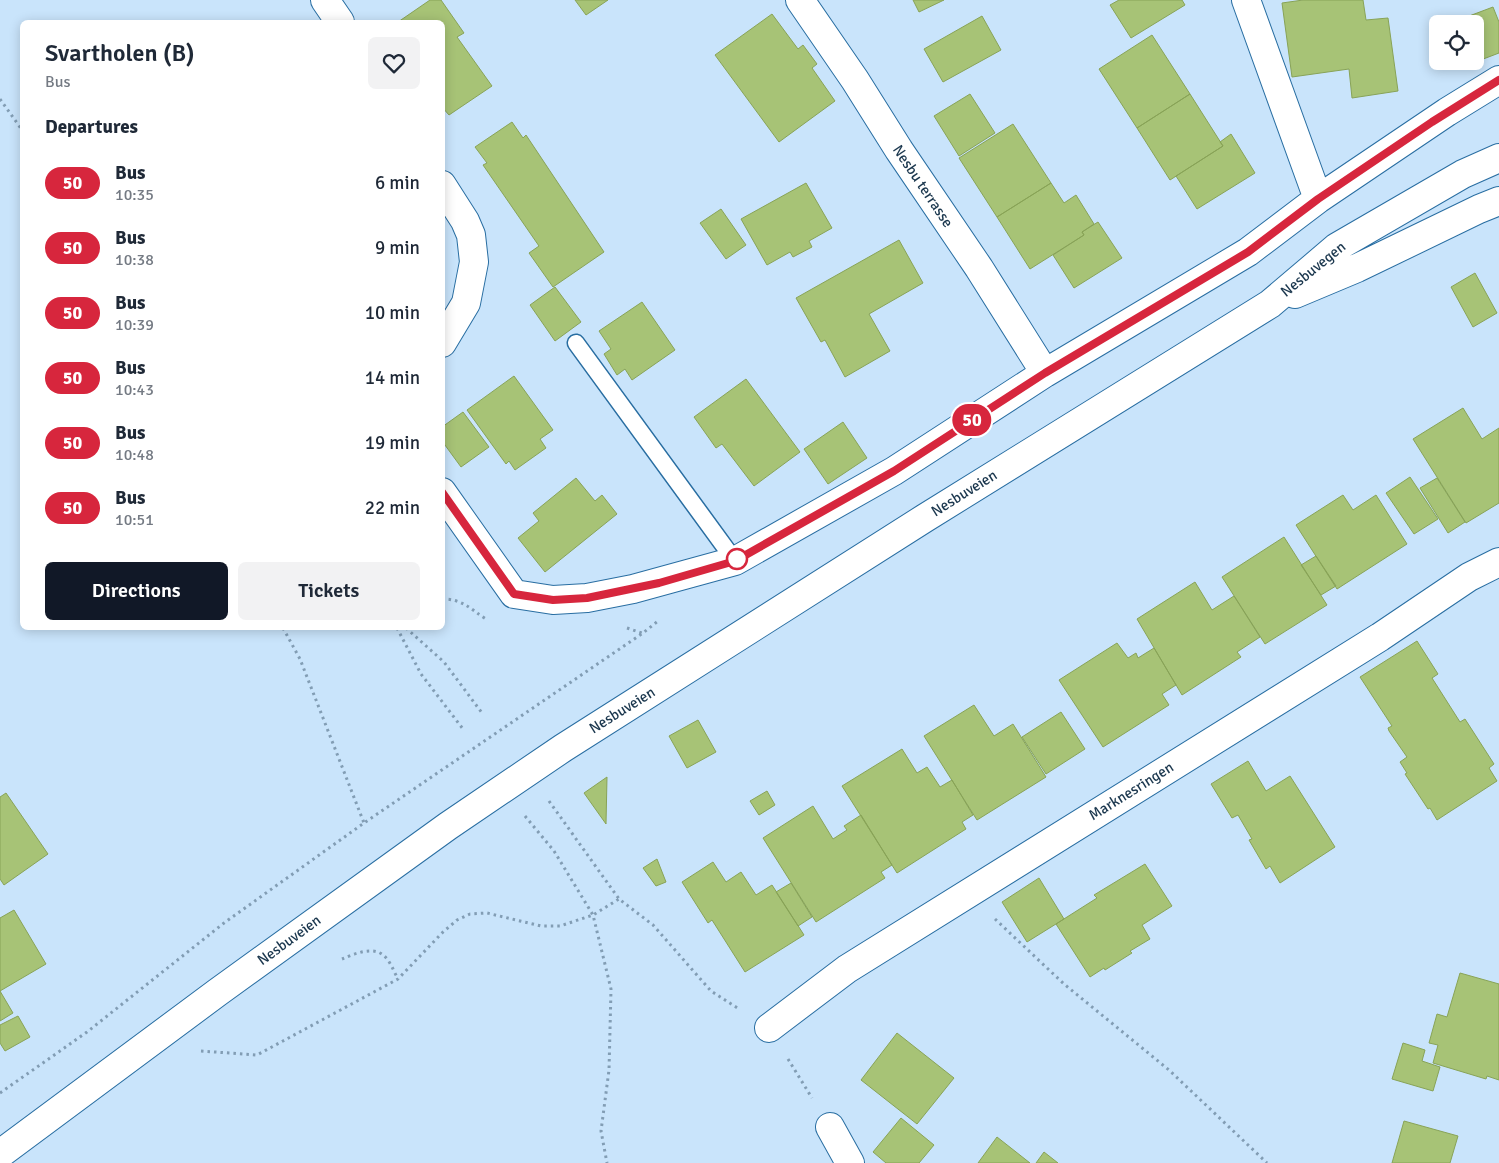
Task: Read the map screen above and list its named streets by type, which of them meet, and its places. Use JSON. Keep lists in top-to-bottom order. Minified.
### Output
{"streets":{"street":["Nesbu terrasse","Nesbuvegen","Nesbuveien","Marknesringen"]},"crossings":[["Nesbuvegen","Nesbuveien"]],"lines":["bus line 50"],"page":{"on_map":"50","heading":[["Svartholen (B)","Bus"],"Departures"],"list":[{"mark":"50","name":"Bus","note":"10:35","value":"6 min"},{"mark":"50","name":"Bus","note":"10:38","value":"9 min"},{"mark":"50","name":"Bus","note":"10:39","value":"10 min"},{"mark":"50","name":"Bus","note":"10:43","value":"14 min"},{"mark":"50","name":"Bus","note":"10:48","value":"19 min"},{"mark":"50","name":"Bus","note":"10:51","value":"22 min"}],"buttons":["Directions","Tickets"]}}
